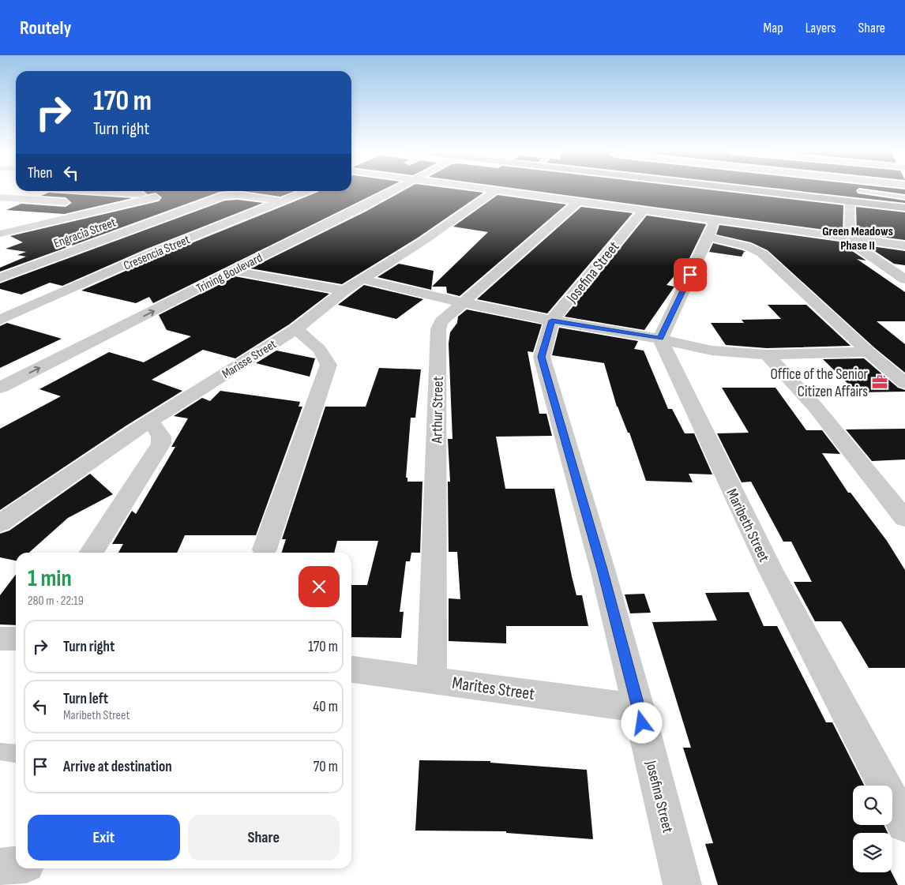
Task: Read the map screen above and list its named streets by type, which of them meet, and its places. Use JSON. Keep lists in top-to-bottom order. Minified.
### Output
{"streets":{"street":["Engracia Street","Cresencia Street","Josefina Street","Trining Boulevard","Marisse Street","Arthur Street","Maribeth Street","Marites Street"]},"crossings":[["Engracia Street","Cresencia Street"],["Josefina Street","Marites Street"],["Arthur Street","Marites Street"]],"districts":["Green Meadows Phase II"],"places":{"office":["Office of the Senior Citizen Affairs"]},"page":{"header":"Routely","nav":["Map","Layers","Share"],"turn":["170 m","Turn right"],"then":"Then","heading":["1 min","280 m · 22:19"],"list":[{"name":"Turn right","value":"170 m"},{"name":"Turn left","note":"Maribeth Street","value":"40 m"},{"name":"Arrive at destination","value":"70 m"}],"buttons":["Exit","Share"]}}
